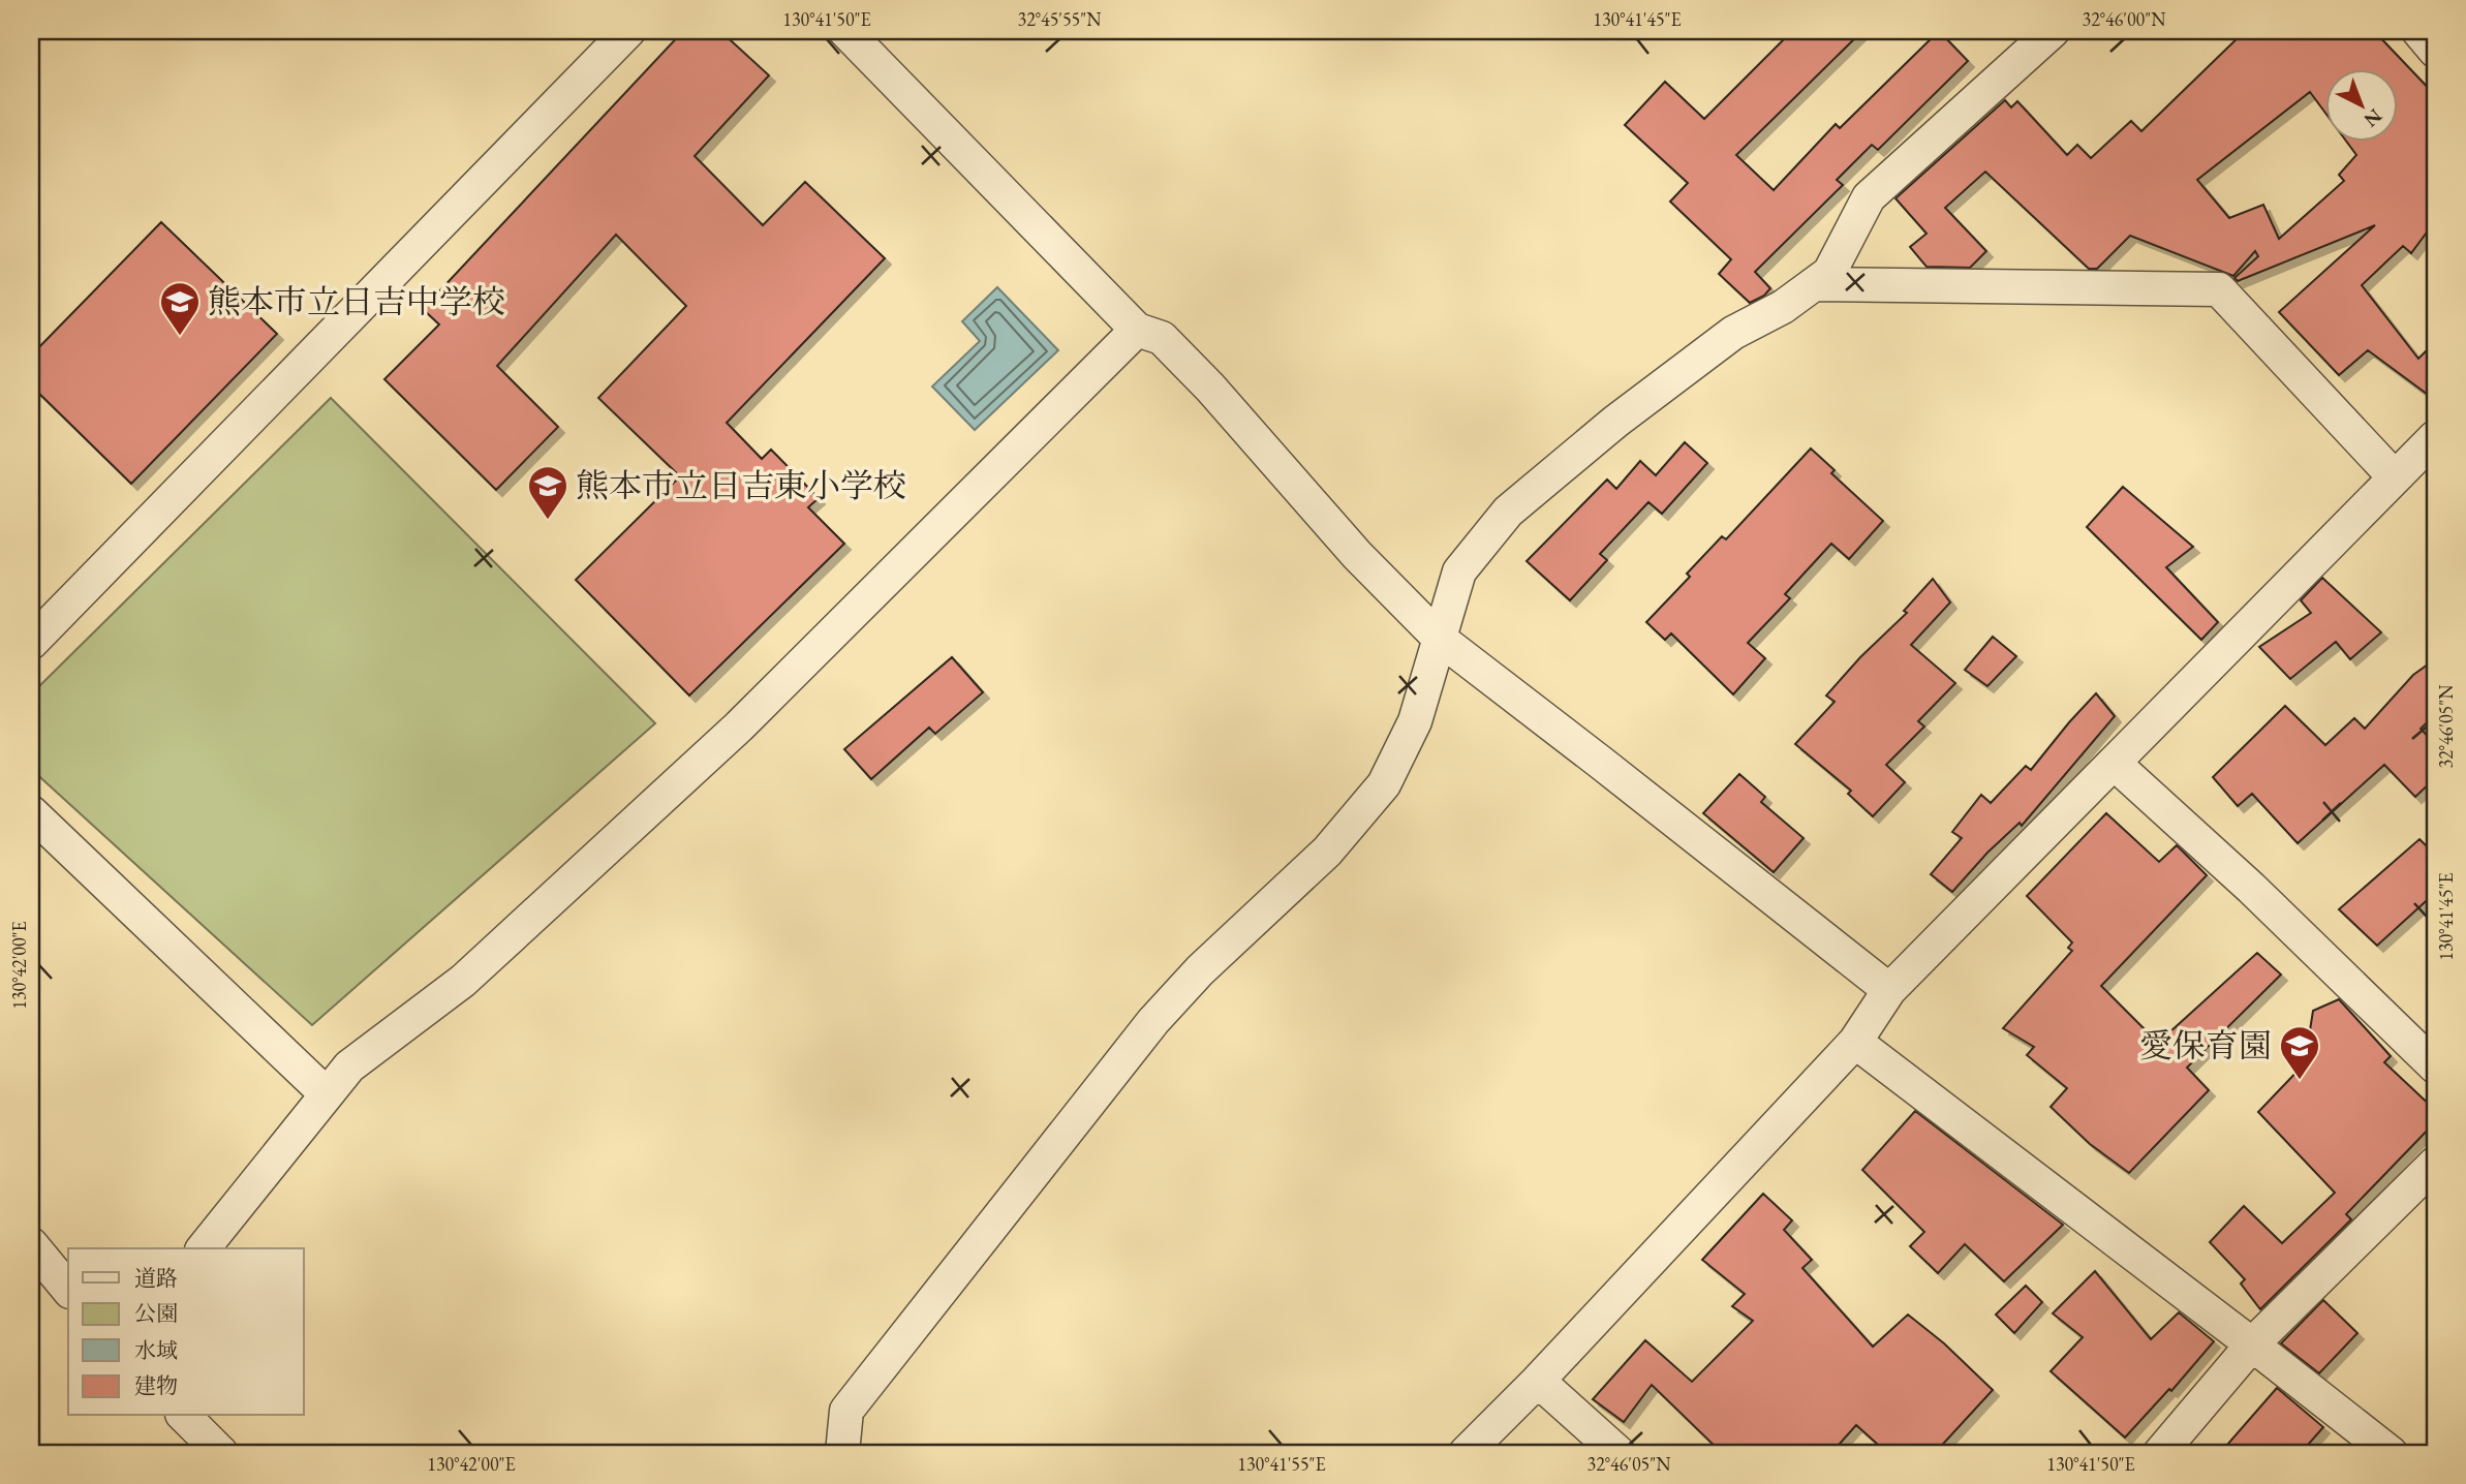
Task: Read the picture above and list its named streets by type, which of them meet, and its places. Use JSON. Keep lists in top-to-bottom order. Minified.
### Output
{"places":{"school or university":["熊本市立日吉中学校","熊本市立日吉東小学校","愛保育園"]},"legend":["道路","公園","水域","建物"],"north":"bottom right","coordinates":["130°41'50\"E","32°45'55\"N","130°41'45\"E","32°46'00\"N","32°46'05\"N","130°42'00\"E","130°41'55\"E"]}
